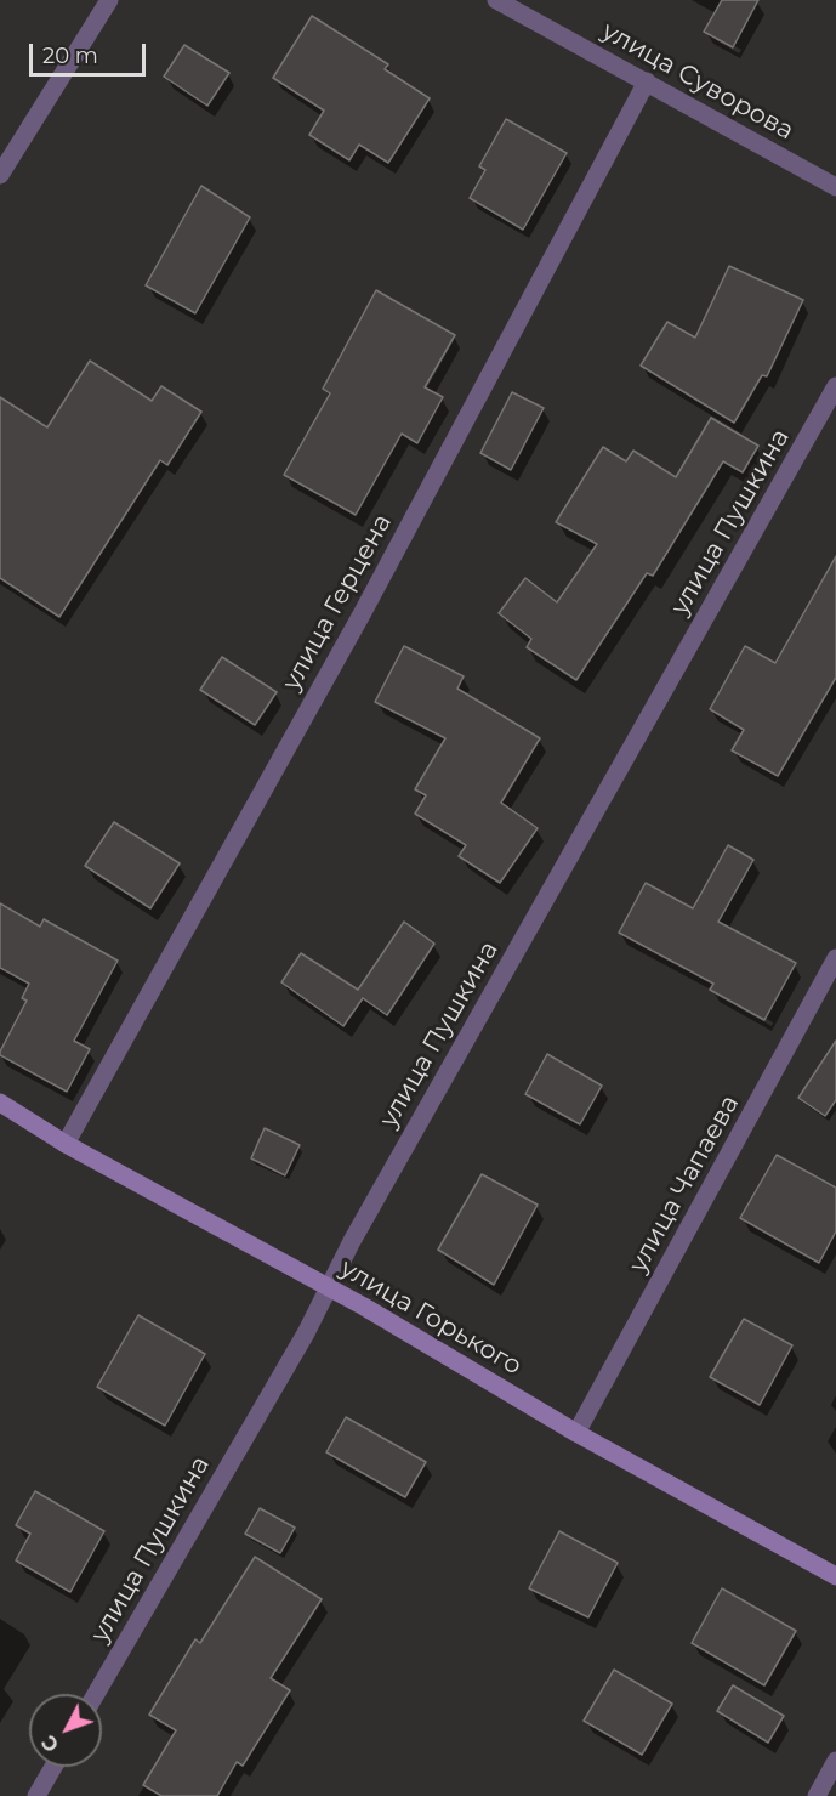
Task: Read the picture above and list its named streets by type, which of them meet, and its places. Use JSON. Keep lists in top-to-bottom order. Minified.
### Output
{"streets":{"main road":["улица Горького"],"street":["улица Суворова","улица Пушкина","улица Герцена","улица Чапаева"]},"crossings":[["улица Суворова","улица Герцена"],["улица Пушкина","улица Горького"],["улица Герцена","улица Горького"],["улица Чапаева","улица Горького"]],"scale_bar":"20 m","north":"bottom left"}
